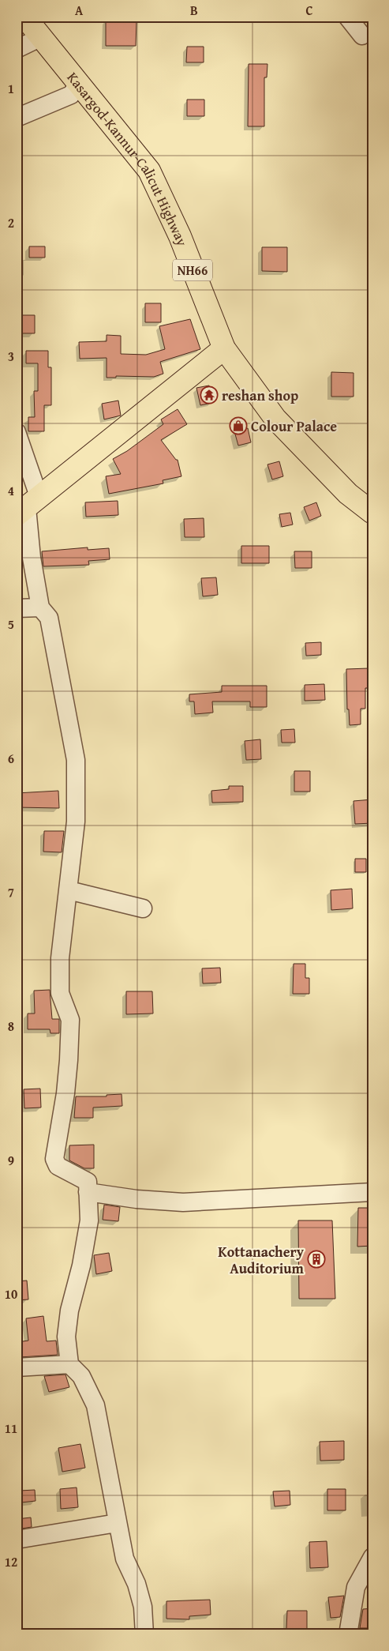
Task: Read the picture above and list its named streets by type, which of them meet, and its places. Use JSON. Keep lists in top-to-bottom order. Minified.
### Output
{"streets":{"main road":["Kasargod-Kannur-Calicut Highway","NH66"]},"places":{"temple":["reshan shop"],"shop":["Colour Palace"],"building":["Kottanachery Auditorium"]},"grid":{"columns":["A","B","C"],"rows":["1","2","3","4","5","6","7","8","9","10","11","12"]}}
